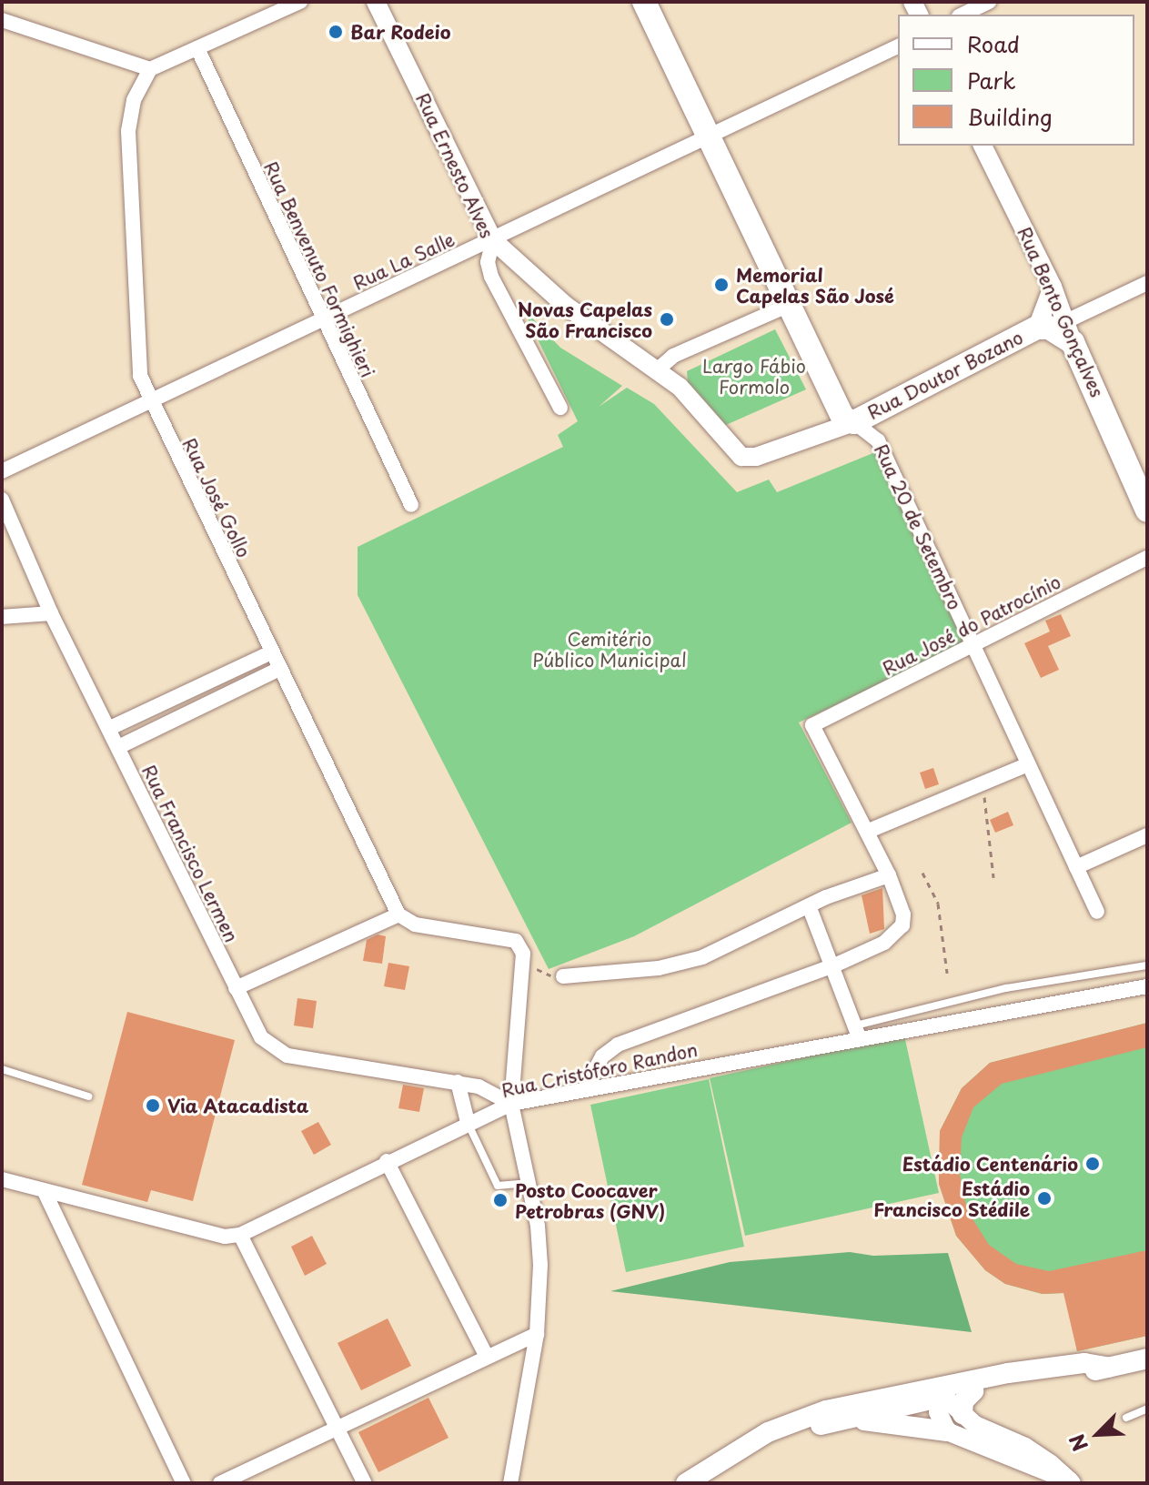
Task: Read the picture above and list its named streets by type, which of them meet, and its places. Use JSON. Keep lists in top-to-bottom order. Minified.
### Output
{"streets":{"main road":["Rua Bento Gonçalves","Rua Doutor Bozano","Rua 20 de Setembro"],"street":["Rua Ernesto Alves","Rua La Salle","Rua Benvenuto Formighieri","Rua José Gollo","Rua José do Patrocínio","Rua Francisco Lermen","Rua Cristóforo Randon"]},"crossings":[["Rua Ernesto Alves","Rua La Salle"],["Rua La Salle","Rua Benvenuto Formighieri"],["Rua La Salle","Rua José Gollo"],["Rua La Salle","Rua 20 de Setembro"],["Rua Bento Gonçalves","Rua Doutor Bozano"],["Rua Doutor Bozano","Rua 20 de Setembro"],["Rua 20 de Setembro","Rua José do Patrocínio"],["Rua Francisco Lermen","Rua Cristóforo Randon"]],"parks":["Largo Fábio Formolo","Cemitério Público Municipal"],"places":["Bar Rodeio","Memorial Capelas São José","Novas Capelas São Francisco","Via Atacadista","Estádio Centenário","Estádio Francisco Stédile","Posto Coocaver Petrobras (GNV)"],"legend":["Road","Park","Building"],"north":"bottom left"}
